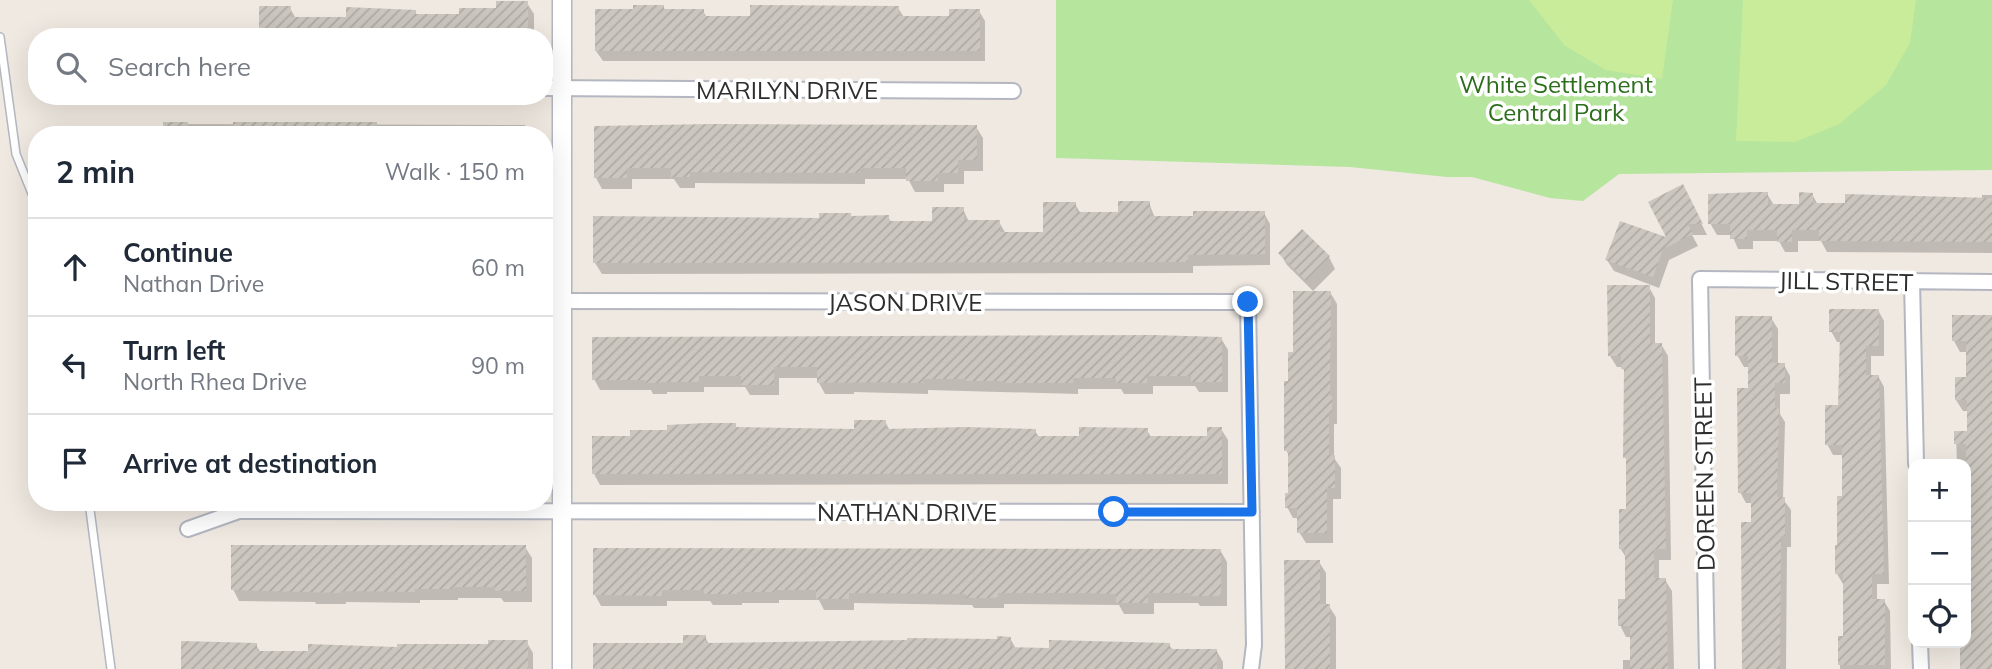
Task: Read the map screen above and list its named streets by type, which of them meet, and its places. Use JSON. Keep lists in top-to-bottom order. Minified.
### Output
{"streets":{"street":["MARILYN DRIVE","JILL STREET","JASON DRIVE","DOREEN STREET","NATHAN DRIVE"]},"crossings":[["JILL STREET","DOREEN STREET"],["JASON DRIVE","NATHAN DRIVE"]],"parks":["White Settlement Central Park"],"page":{"search":"Search here","heading":["2 min","Walk · 150 m"],"list":[["Continue","Nathan Drive","60 m"],["Turn left","North Rhea Drive","90 m"],"Arrive at destination"],"map_buttons":["+","−"]}}
